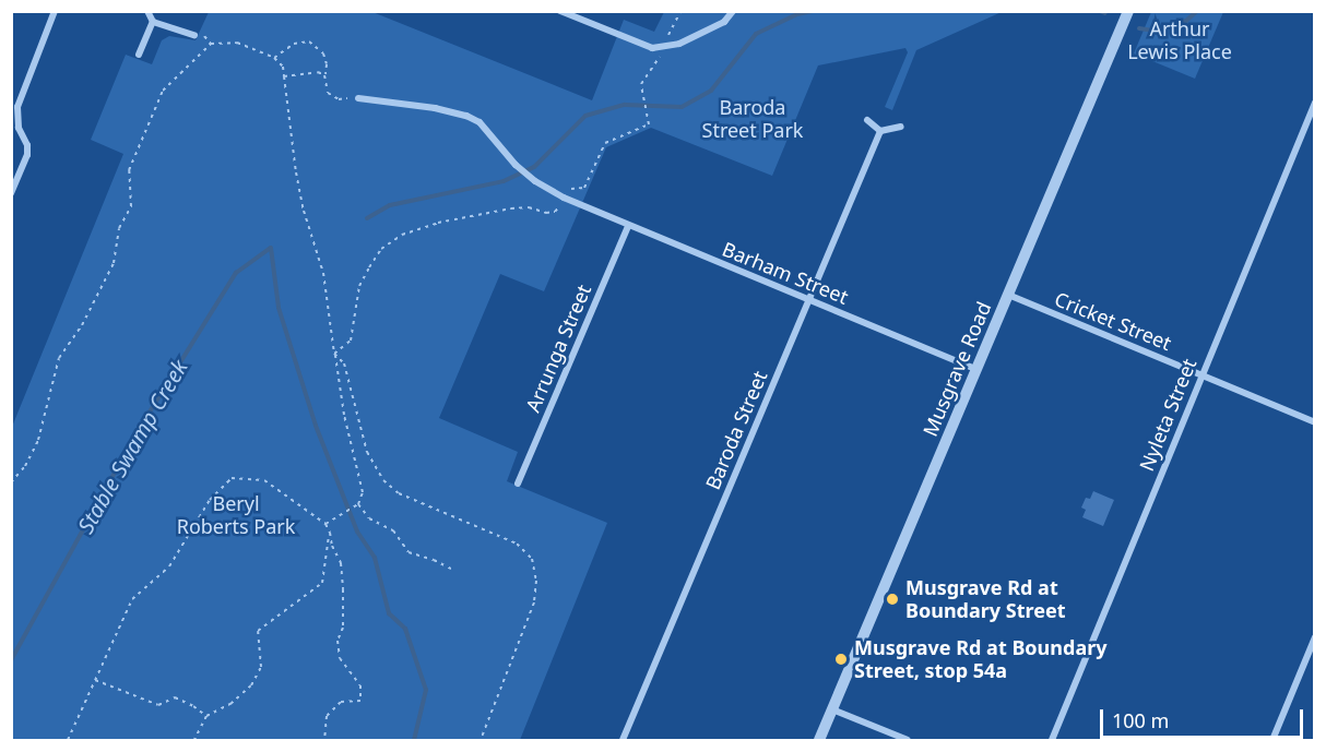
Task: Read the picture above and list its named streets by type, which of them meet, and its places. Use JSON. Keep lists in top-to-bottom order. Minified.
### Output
{"streets":{"street":["Barham Street","Cricket Street","Arrunga Street","Musgrave Road","Nyleta Street","Baroda Street"]},"crossings":[["Barham Street","Arrunga Street"],["Barham Street","Musgrave Road"],["Barham Street","Baroda Street"],["Cricket Street","Musgrave Road"],["Cricket Street","Nyleta Street"]],"water":["Stable Swamp Creek"],"parks":["Arthur Lewis Place","Baroda Street Park","Beryl Roberts Park"],"places":["Musgrave Rd at Boundary Street","Musgrave Rd at Boundary Street, stop 54a"],"scale_bar":"100 m"}
